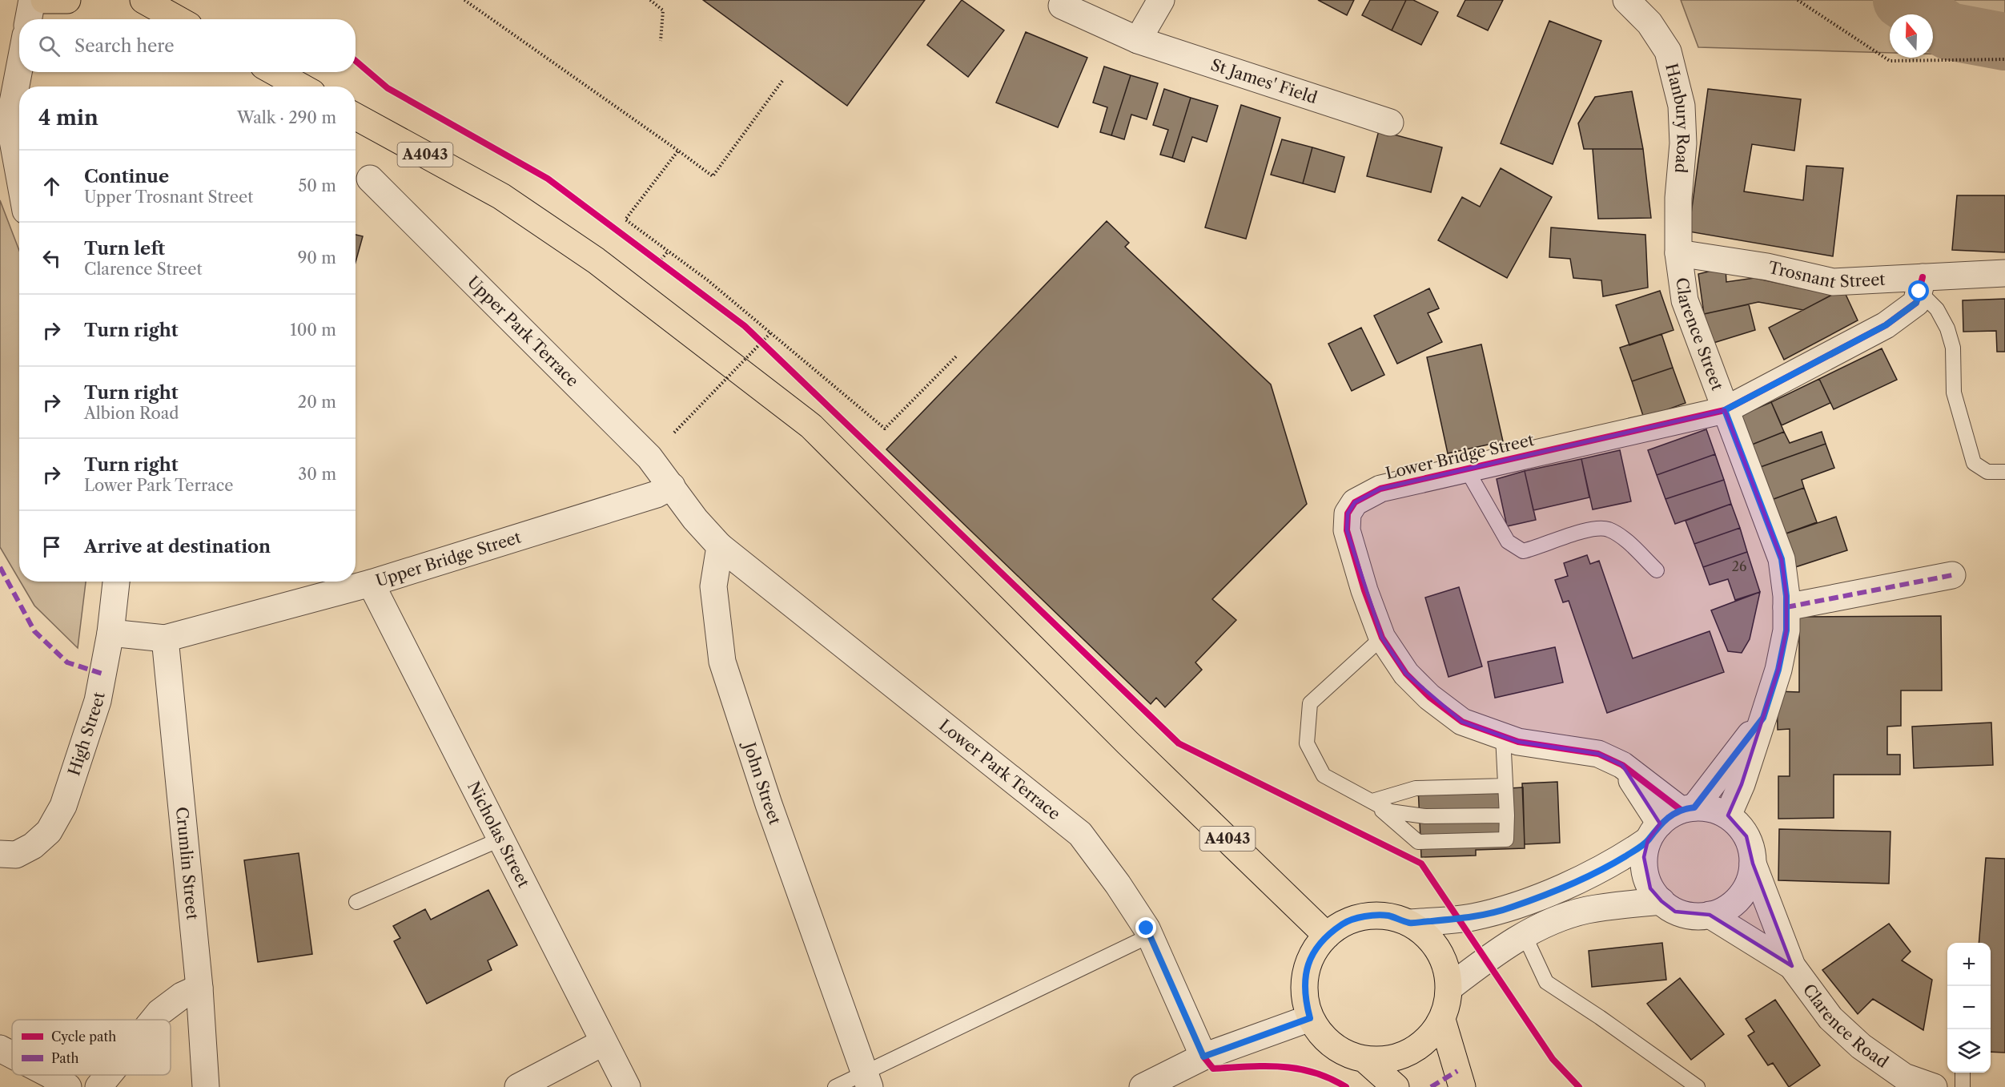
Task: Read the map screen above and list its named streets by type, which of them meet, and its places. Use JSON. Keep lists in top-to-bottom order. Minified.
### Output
{"streets":{"main road":["A4043"],"street":["St James' Field","Hanbury Road","Trosnant Street","Upper Park Terrace","Clarence Street","Lower Bridge Street","Upper Bridge Street","High Street","Lower Park Terrace","John Street","Nicholas Street","Crumlin Street","Clarence Road"]},"crossings":[["Hanbury Road","Trosnant Street"],["Hanbury Road","Clarence Street"],["Trosnant Street","Clarence Street"],["Trosnant Street","Lower Bridge Street"],["Upper Park Terrace","Upper Bridge Street"],["Clarence Street","Lower Bridge Street"],["Clarence Street","Clarence Road"],["Lower Bridge Street","Clarence Road"],["Upper Bridge Street","High Street"],["Upper Bridge Street","Nicholas Street"],["Upper Bridge Street","Crumlin Street"],["Lower Park Terrace","John Street"]],"house_numbers":["26"],"legend":["Cycle path","Path"],"north":"top","page":{"search":"Search here","heading":["4 min","Walk · 290 m"],"list":[["Continue","Upper Trosnant Street","50 m"],["Turn left","Clarence Street","90 m"],["Turn right","100 m"],["Turn right","Albion Road","20 m"],["Turn right","Lower Park Terrace","30 m"],"Arrive at destination"],"map_buttons":["+","−"]}}
